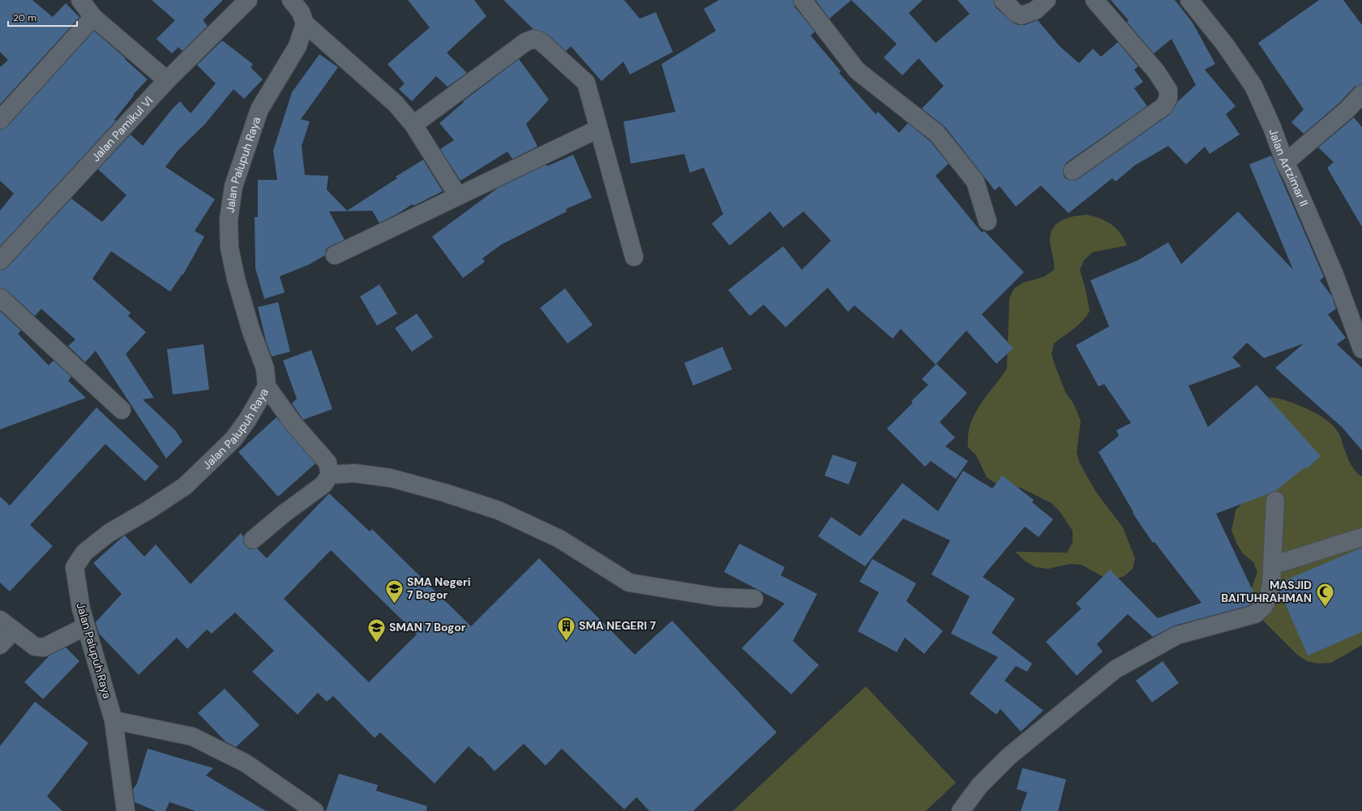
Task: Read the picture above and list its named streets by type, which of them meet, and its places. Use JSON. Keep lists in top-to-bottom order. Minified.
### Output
{"streets":{"street":["Jalan Pamikul VI","Jalan Palupuh Raya","Jalan Artzimar II"]},"places":{"school or university":["SMA Negeri 7 Bogor","SMAN 7 Bogor"],"mosque":["MASJID BAITUHRAHMAN"],"building":["SMA NEGERI 7"]},"scale_bar":"20 m"}
